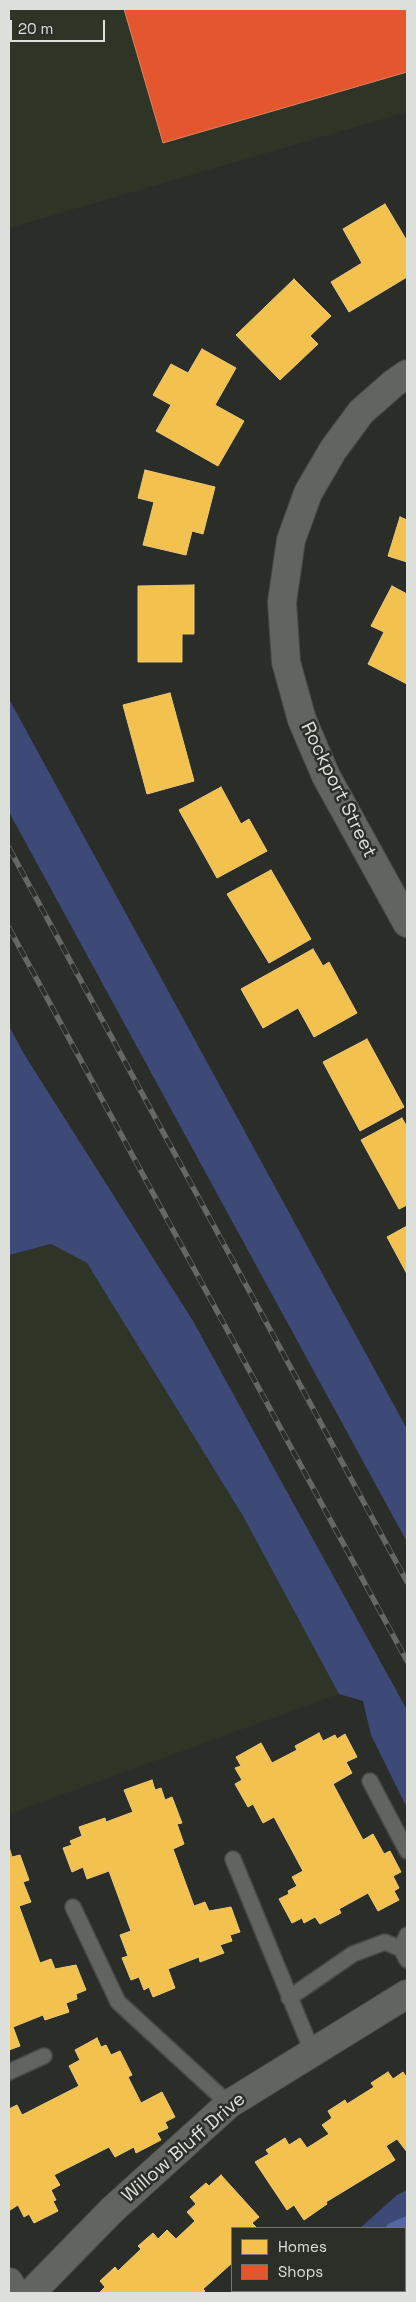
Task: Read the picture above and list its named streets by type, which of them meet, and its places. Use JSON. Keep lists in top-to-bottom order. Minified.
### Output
{"streets":{"street":["Rockport Street","Willow Bluff Drive"]},"legend":["Homes","Shops"],"scale_bar":"20 m"}
